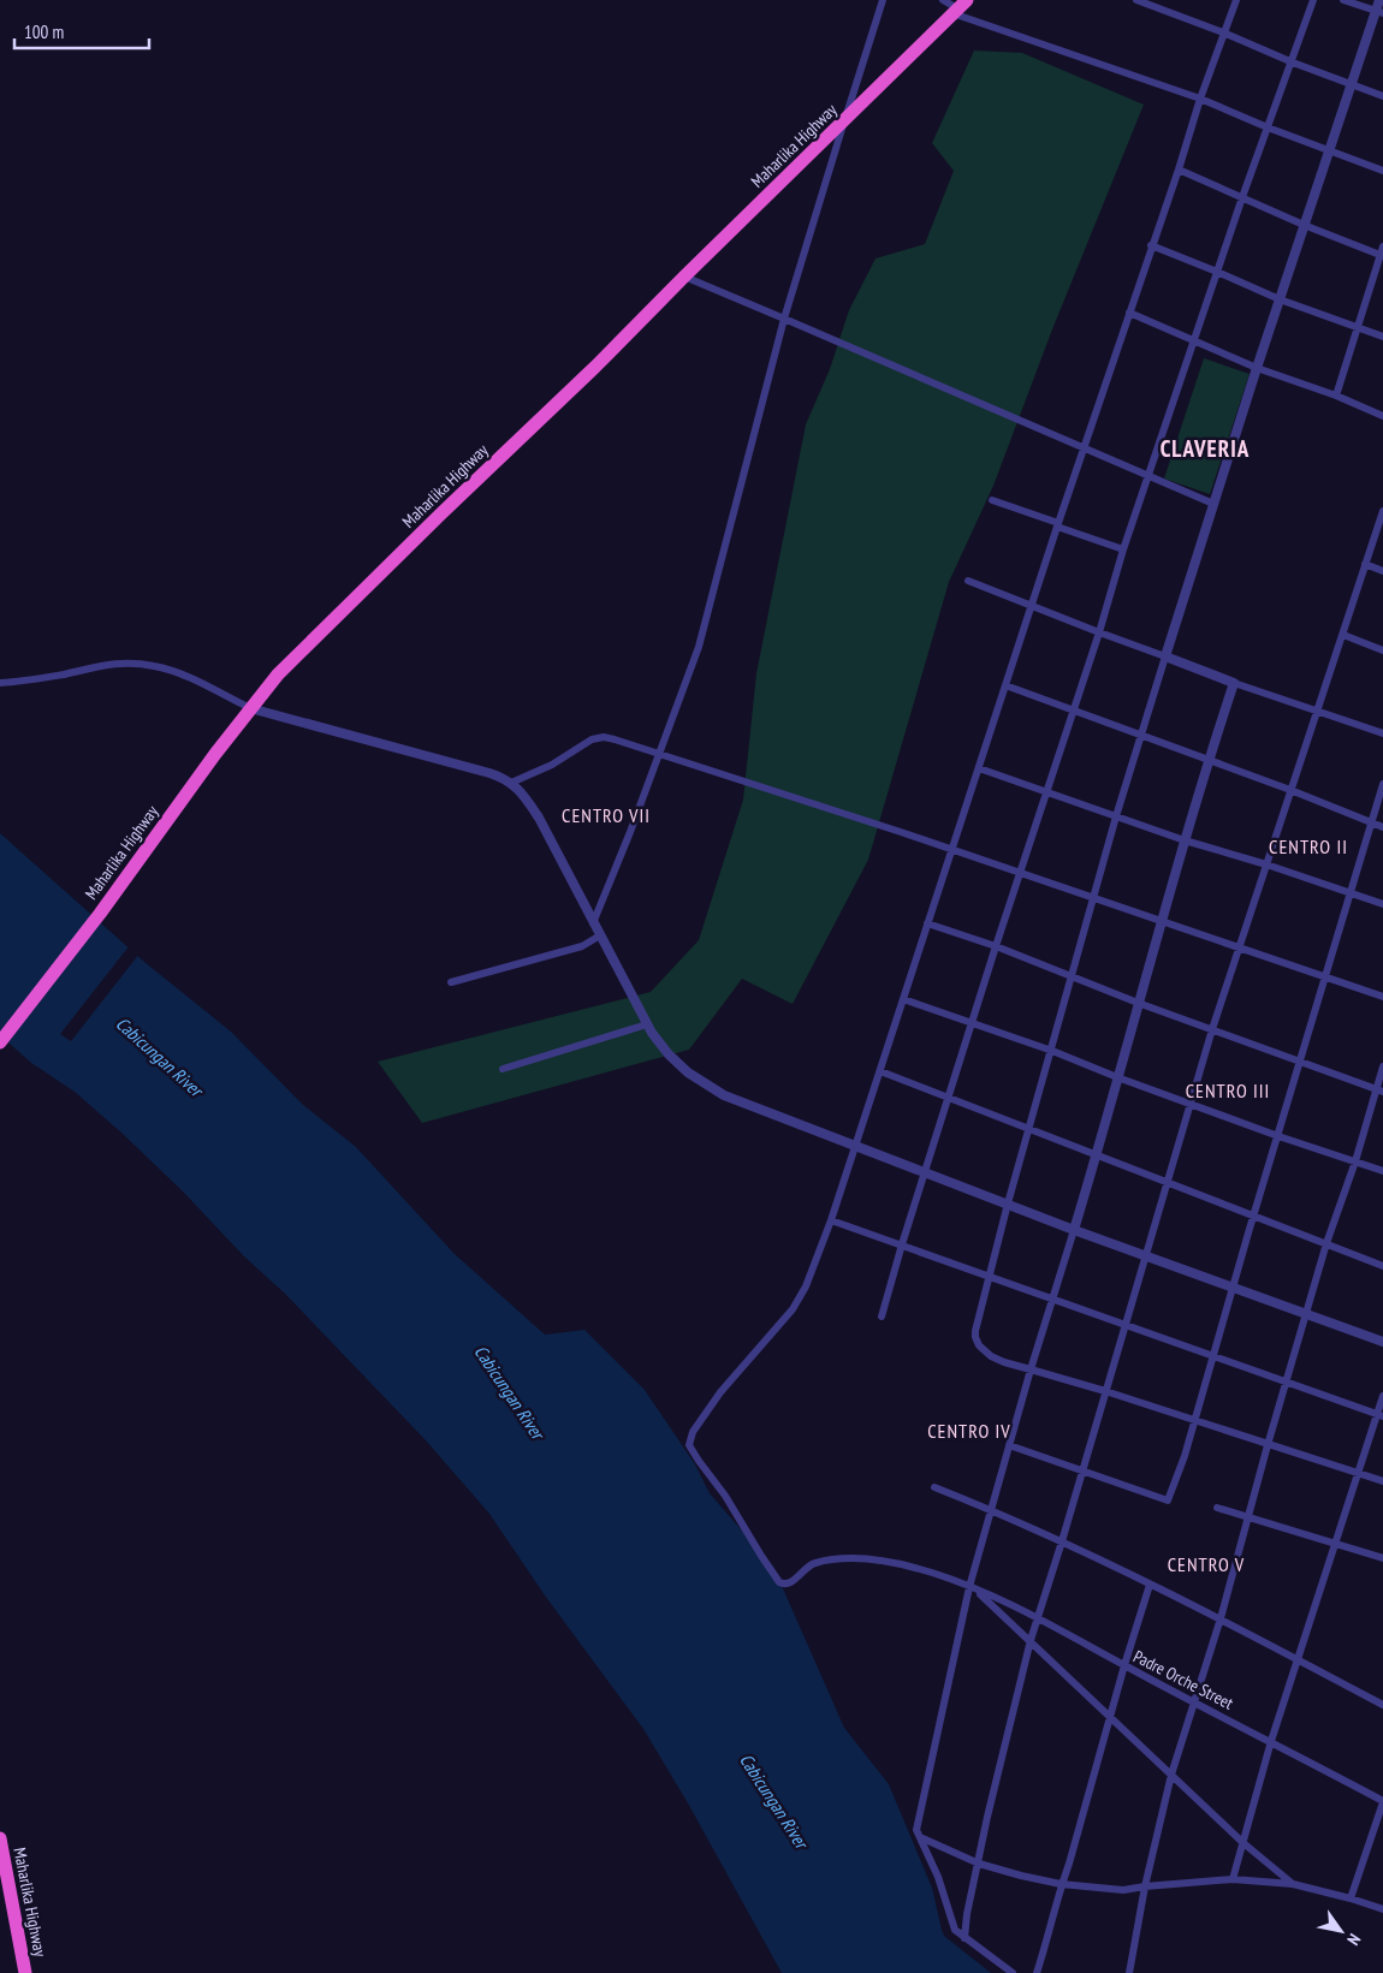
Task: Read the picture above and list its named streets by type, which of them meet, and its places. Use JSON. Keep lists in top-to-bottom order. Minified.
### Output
{"streets":{"highway":["Maharlika Highway"],"street":["Padre Orche Street"]},"districts":["CLAVERIA","CENTRO VII","CENTRO II","CENTRO III","CENTRO IV","CENTRO V"],"water":["Cabicungan River"],"scale_bar":"100 m","north":"bottom right"}
